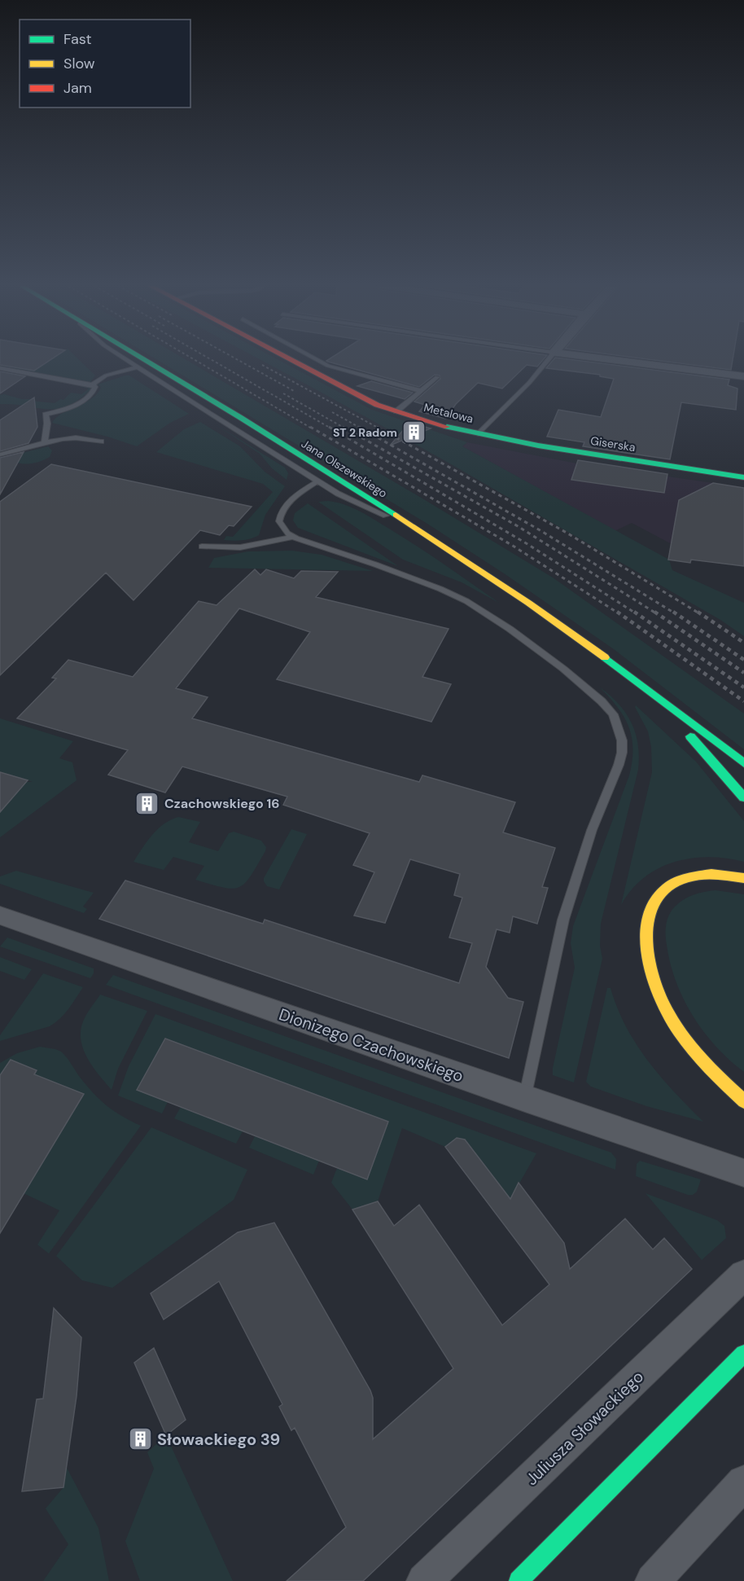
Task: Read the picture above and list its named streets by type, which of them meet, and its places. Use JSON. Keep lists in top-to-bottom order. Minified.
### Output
{"streets":{"main road":["Metalowa","Giserska","Jana Olszewskiego"],"street":["Dionizego Czachowskiego","Juliusza Słowackiego"]},"crossings":[["Metalowa","Giserska"]],"places":{"building":["ST 2 Radom","Czachowskiego 16","Słowackiego 39"]},"legend":["Fast","Slow","Jam"]}
